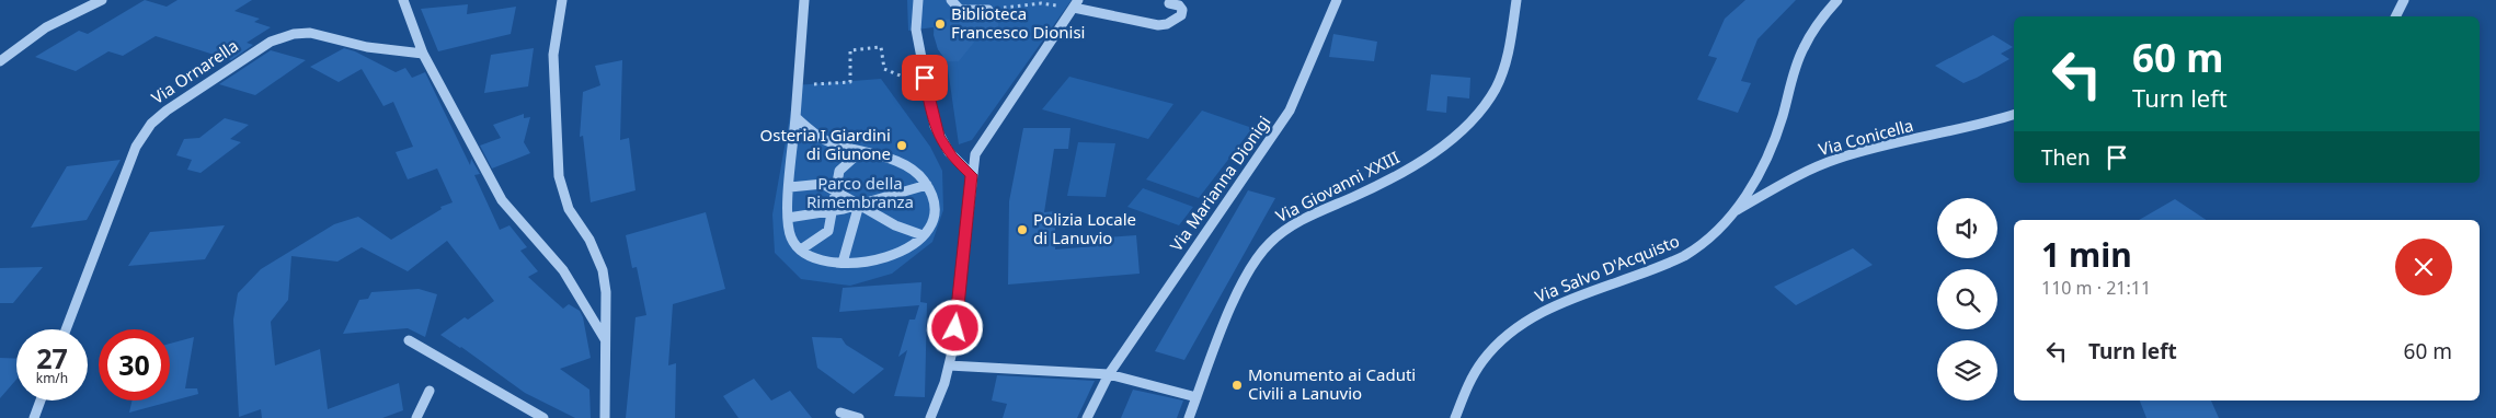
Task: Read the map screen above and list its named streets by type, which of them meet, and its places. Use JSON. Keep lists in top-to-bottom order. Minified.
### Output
{"streets":{"street":["Via Ornarella","Via Conicella","Via Marianna Dionigi","Via Giovanni XXIII","Via Salvo D'Acquisto"]},"crossings":[["Via Conicella","Via Salvo D'Acquisto"]],"parks":["Parco della Rimembranza"],"places":["Biblioteca Francesco Dionisi","Osteria I Giardini di Giunone","Polizia Locale di Lanuvio","Monumento ai Caduti Civili a Lanuvio"],"page":{"turn":["60 m","Turn left"],"then":"Then","heading":["1 min","110 m · 21:11"],"list":[{"name":"Turn left","value":"60 m"}],"speed":"27 km/h","limit":"30"}}
